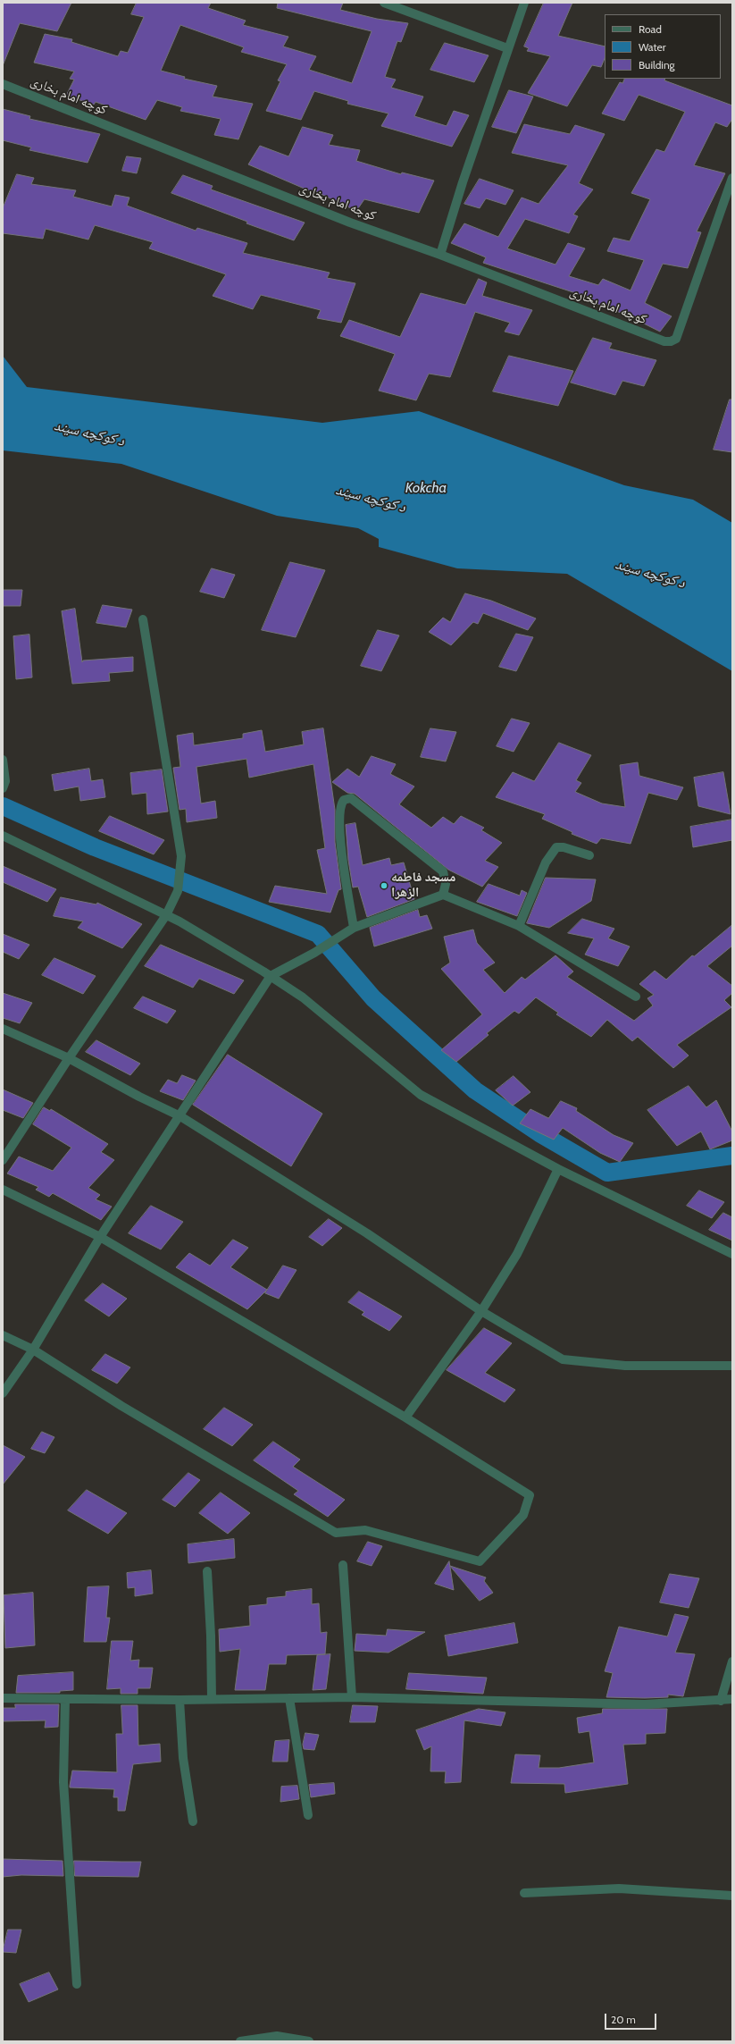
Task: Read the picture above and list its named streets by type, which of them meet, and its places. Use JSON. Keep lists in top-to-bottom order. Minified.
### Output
{"streets":{"street":["کوچه امام بخاری"]},"water":["د کوکچه سیند","Kokcha"],"places":["مسجد فاطمه الزهرا"],"legend":["Road","Water","Building"],"scale_bar":"20 m"}
